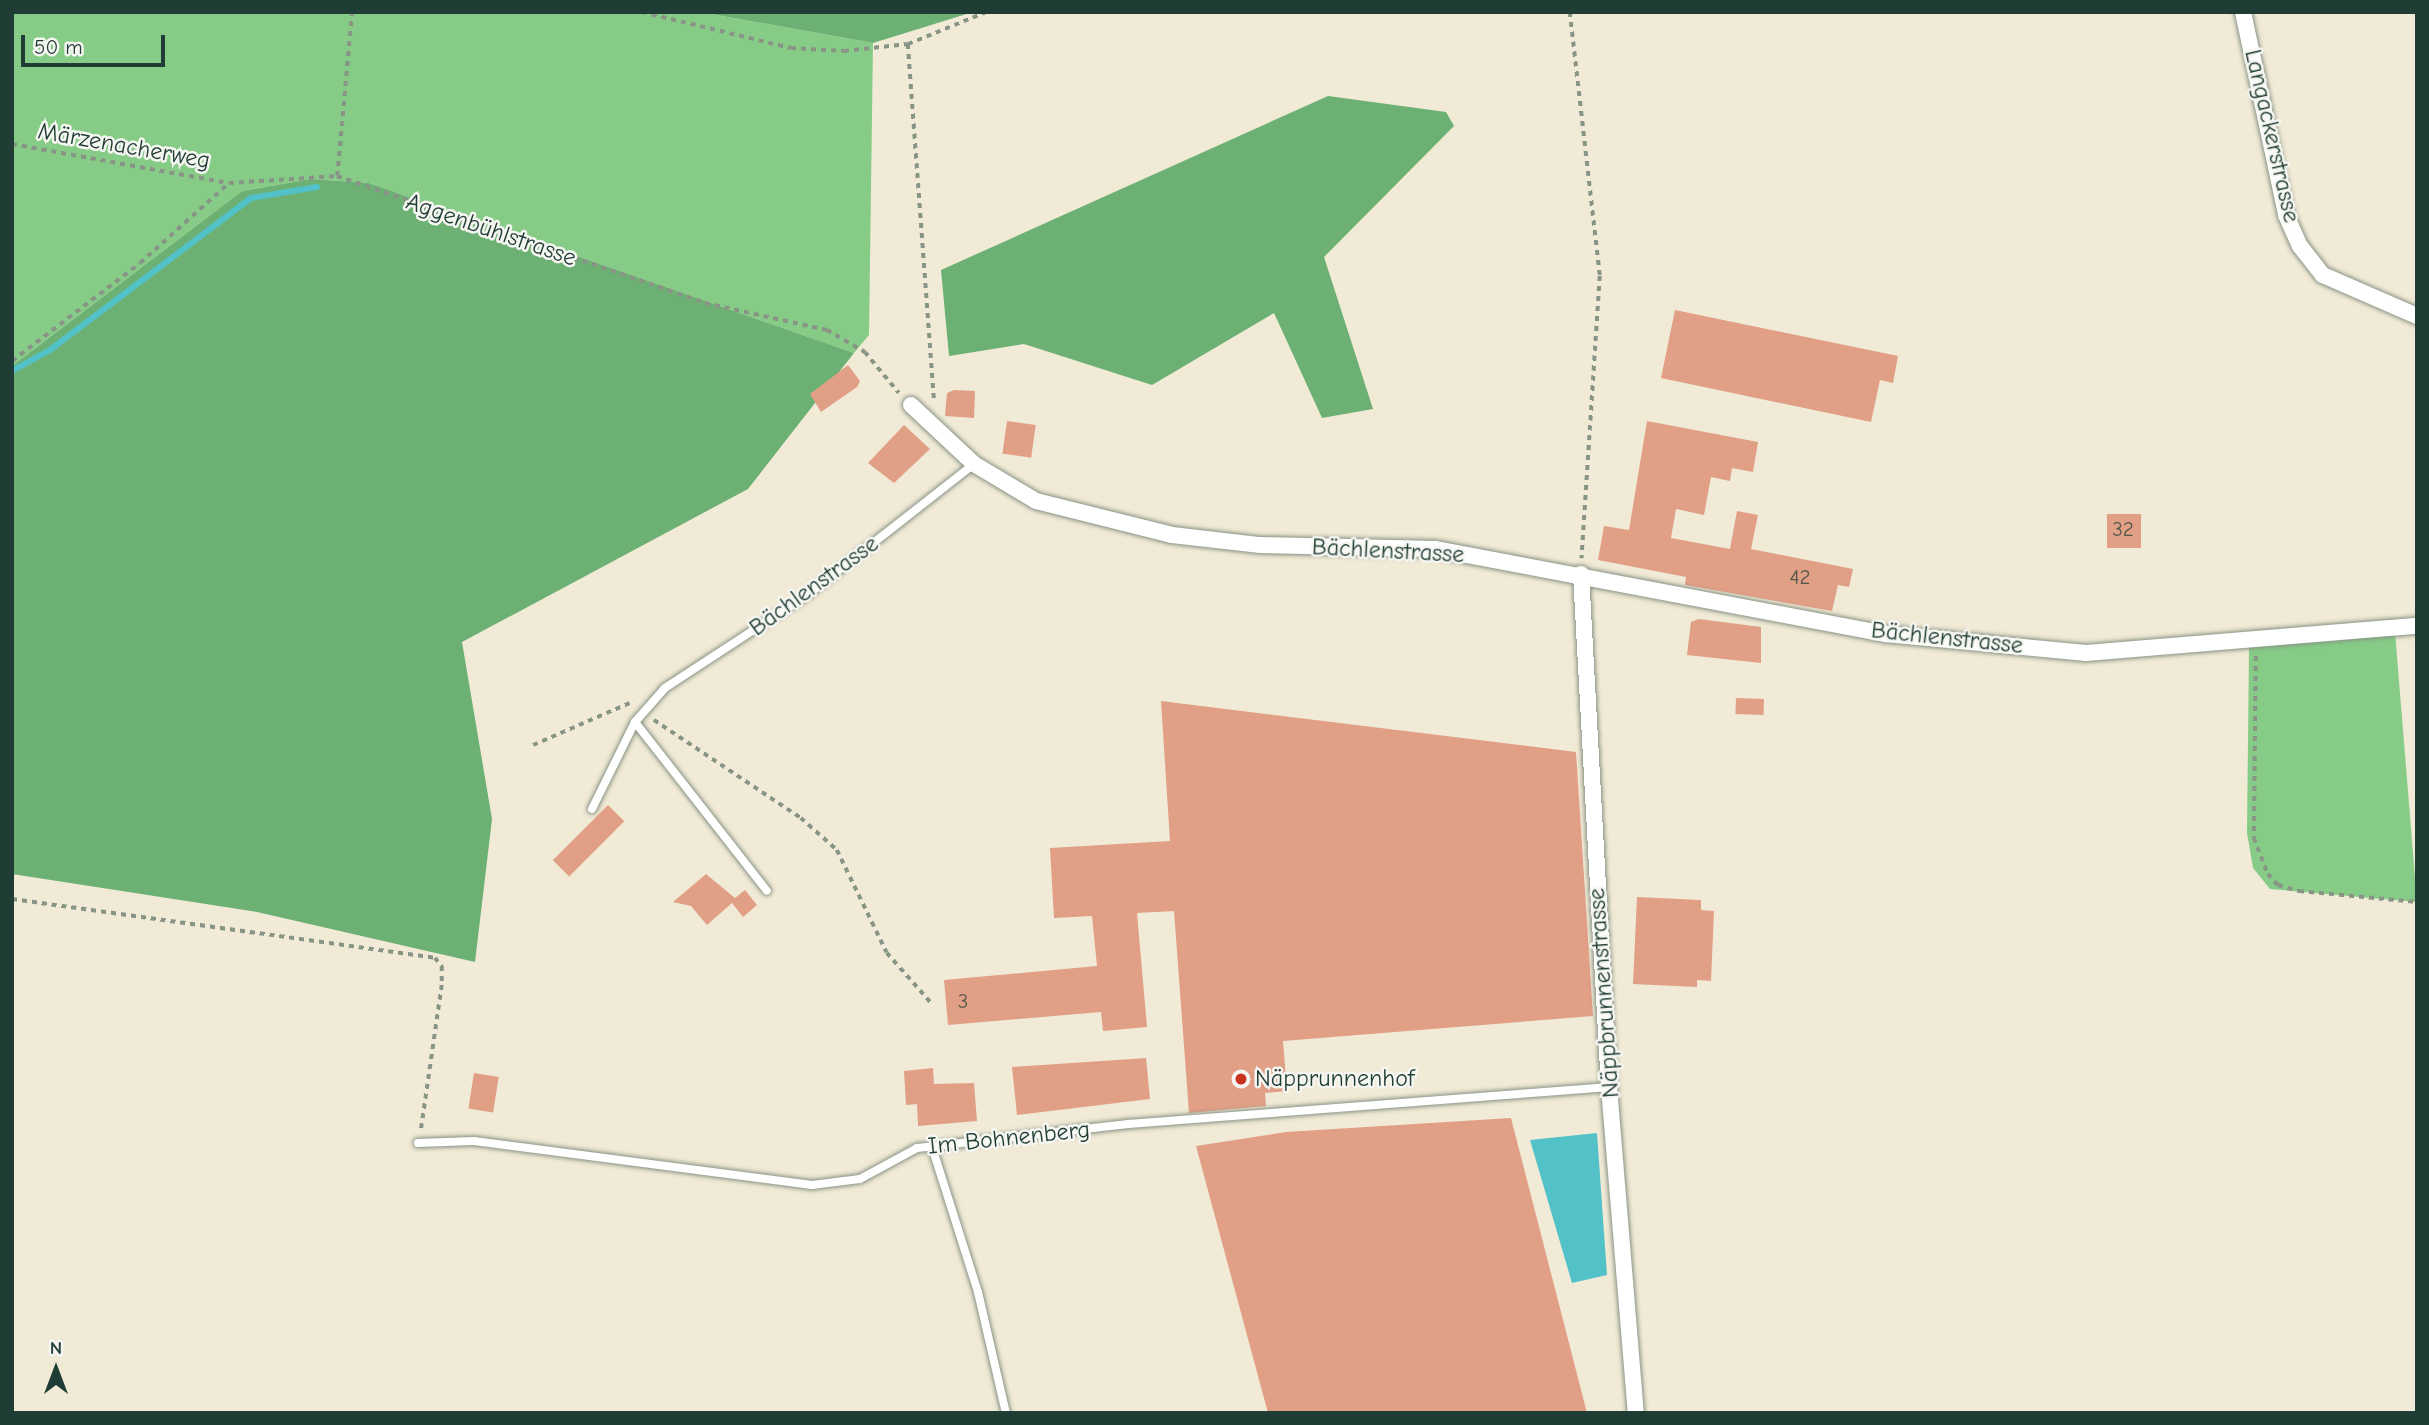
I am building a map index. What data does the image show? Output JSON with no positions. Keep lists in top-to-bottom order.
{
  "streets": {
    "street": ["Langackerstrasse", "Bächlenstrasse", "Näppbrunnenstrasse"],
    "lane": ["Im Bohnenberg"],
    "path": ["Märzenacherweg", "Aggenbühlstrasse"]
  },
  "crossings": [
    ["Märzenacherweg", "Aggenbühlstrasse"],
    ["Bächlenstrasse", "Näppbrunnenstrasse"],
    ["Näppbrunnenstrasse", "Im Bohnenberg"]
  ],
  "places": ["Näpprunnenhof"],
  "house_numbers": ["32", "42", "3"],
  "scale_bar": "50 m",
  "north": "top"
}
